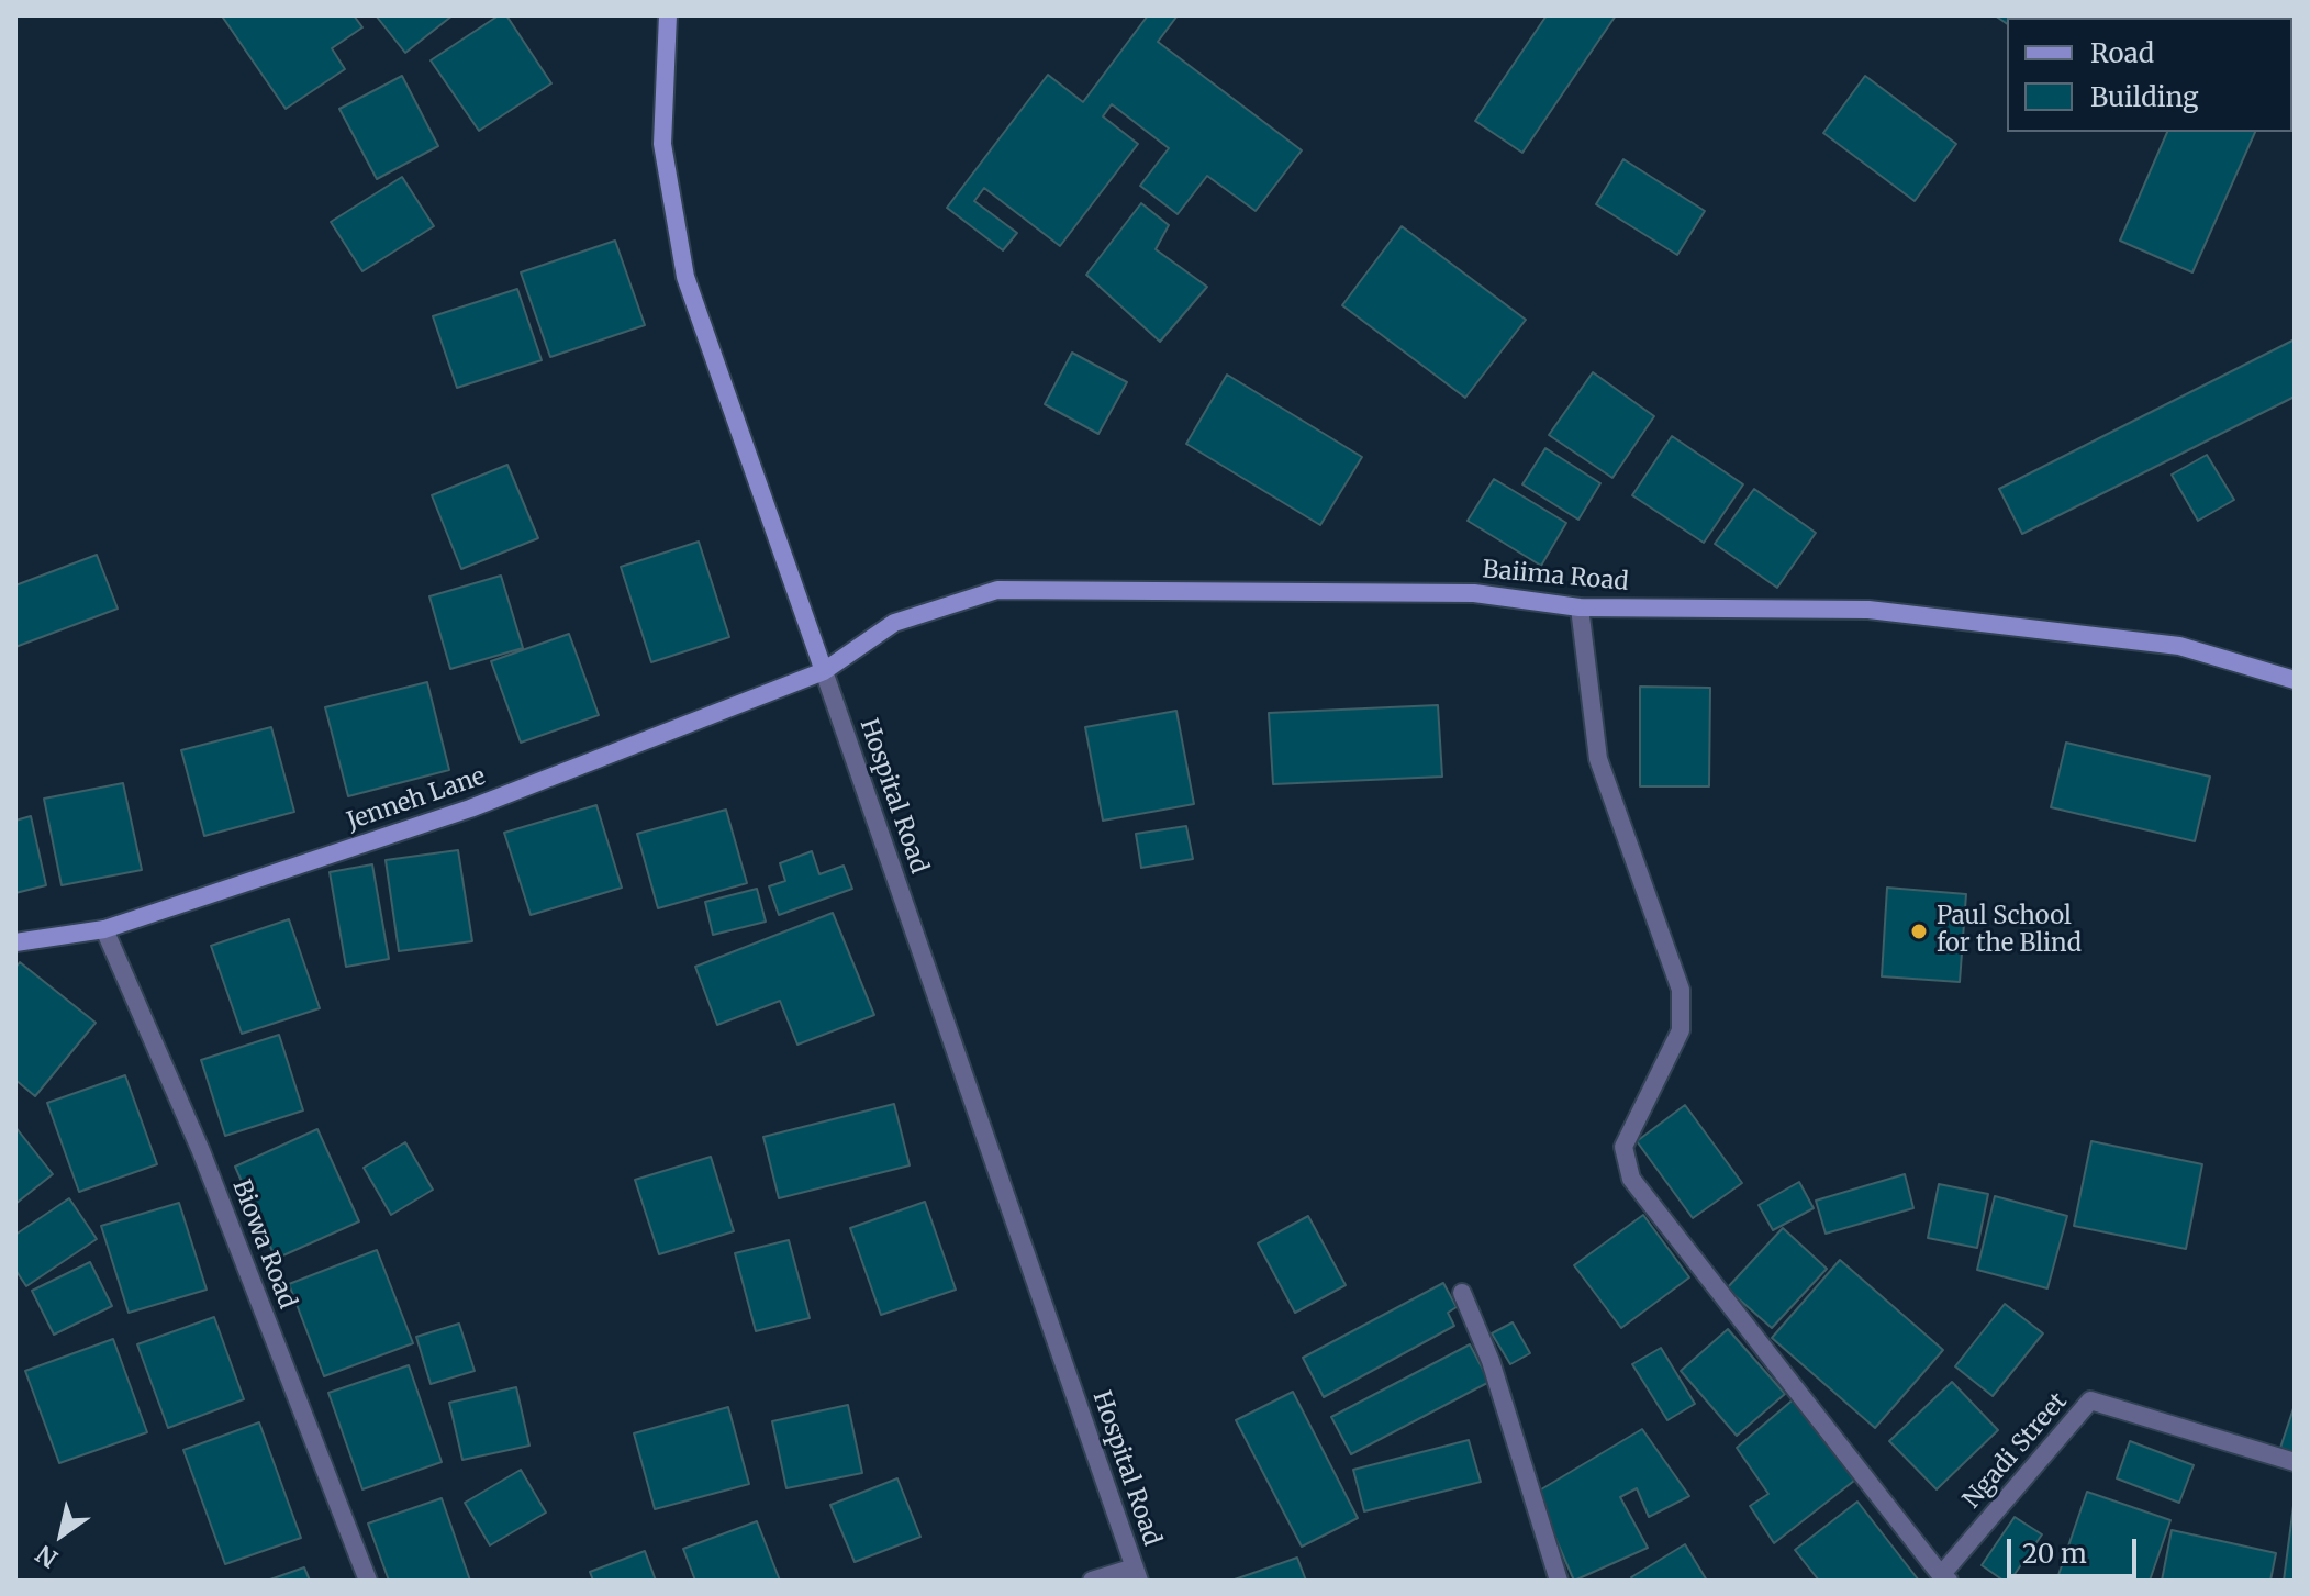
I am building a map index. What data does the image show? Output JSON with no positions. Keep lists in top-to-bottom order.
{
  "streets": {
    "street": [
      "Baiima Road",
      "Hospital Road",
      "Jenneh Lane",
      "Biowa Road",
      "Ngadi Street"
    ]
  },
  "crossings": [
    ["Baiima Road", "Hospital Road"],
    ["Baiima Road", "Jenneh Lane"],
    ["Hospital Road", "Jenneh Lane"],
    ["Jenneh Lane", "Biowa Road"]
  ],
  "places": ["Paul School for the Blind"],
  "legend": ["Road", "Building"],
  "scale_bar": "20 m",
  "north": "bottom left"
}
